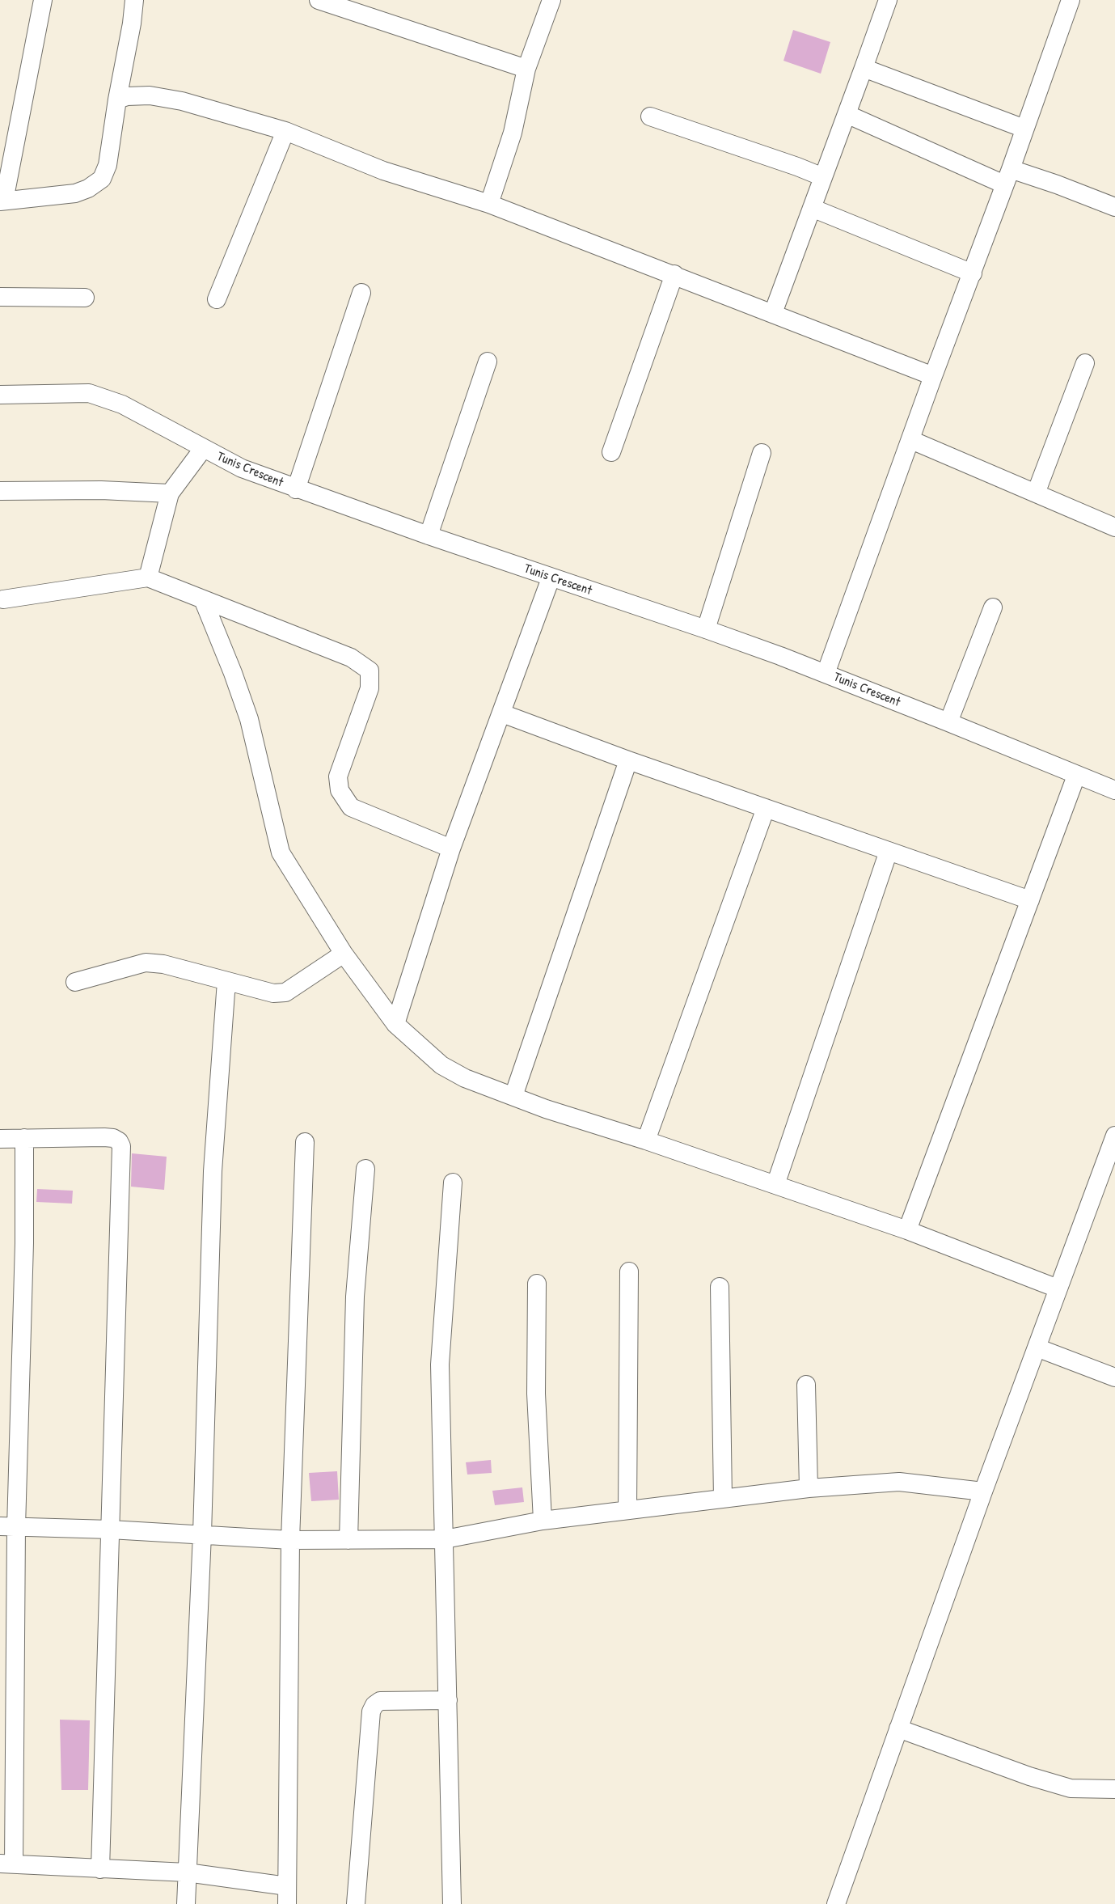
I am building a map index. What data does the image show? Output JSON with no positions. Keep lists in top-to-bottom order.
{
  "streets": {
    "street": ["Tunis Crescent"]
  }
}
